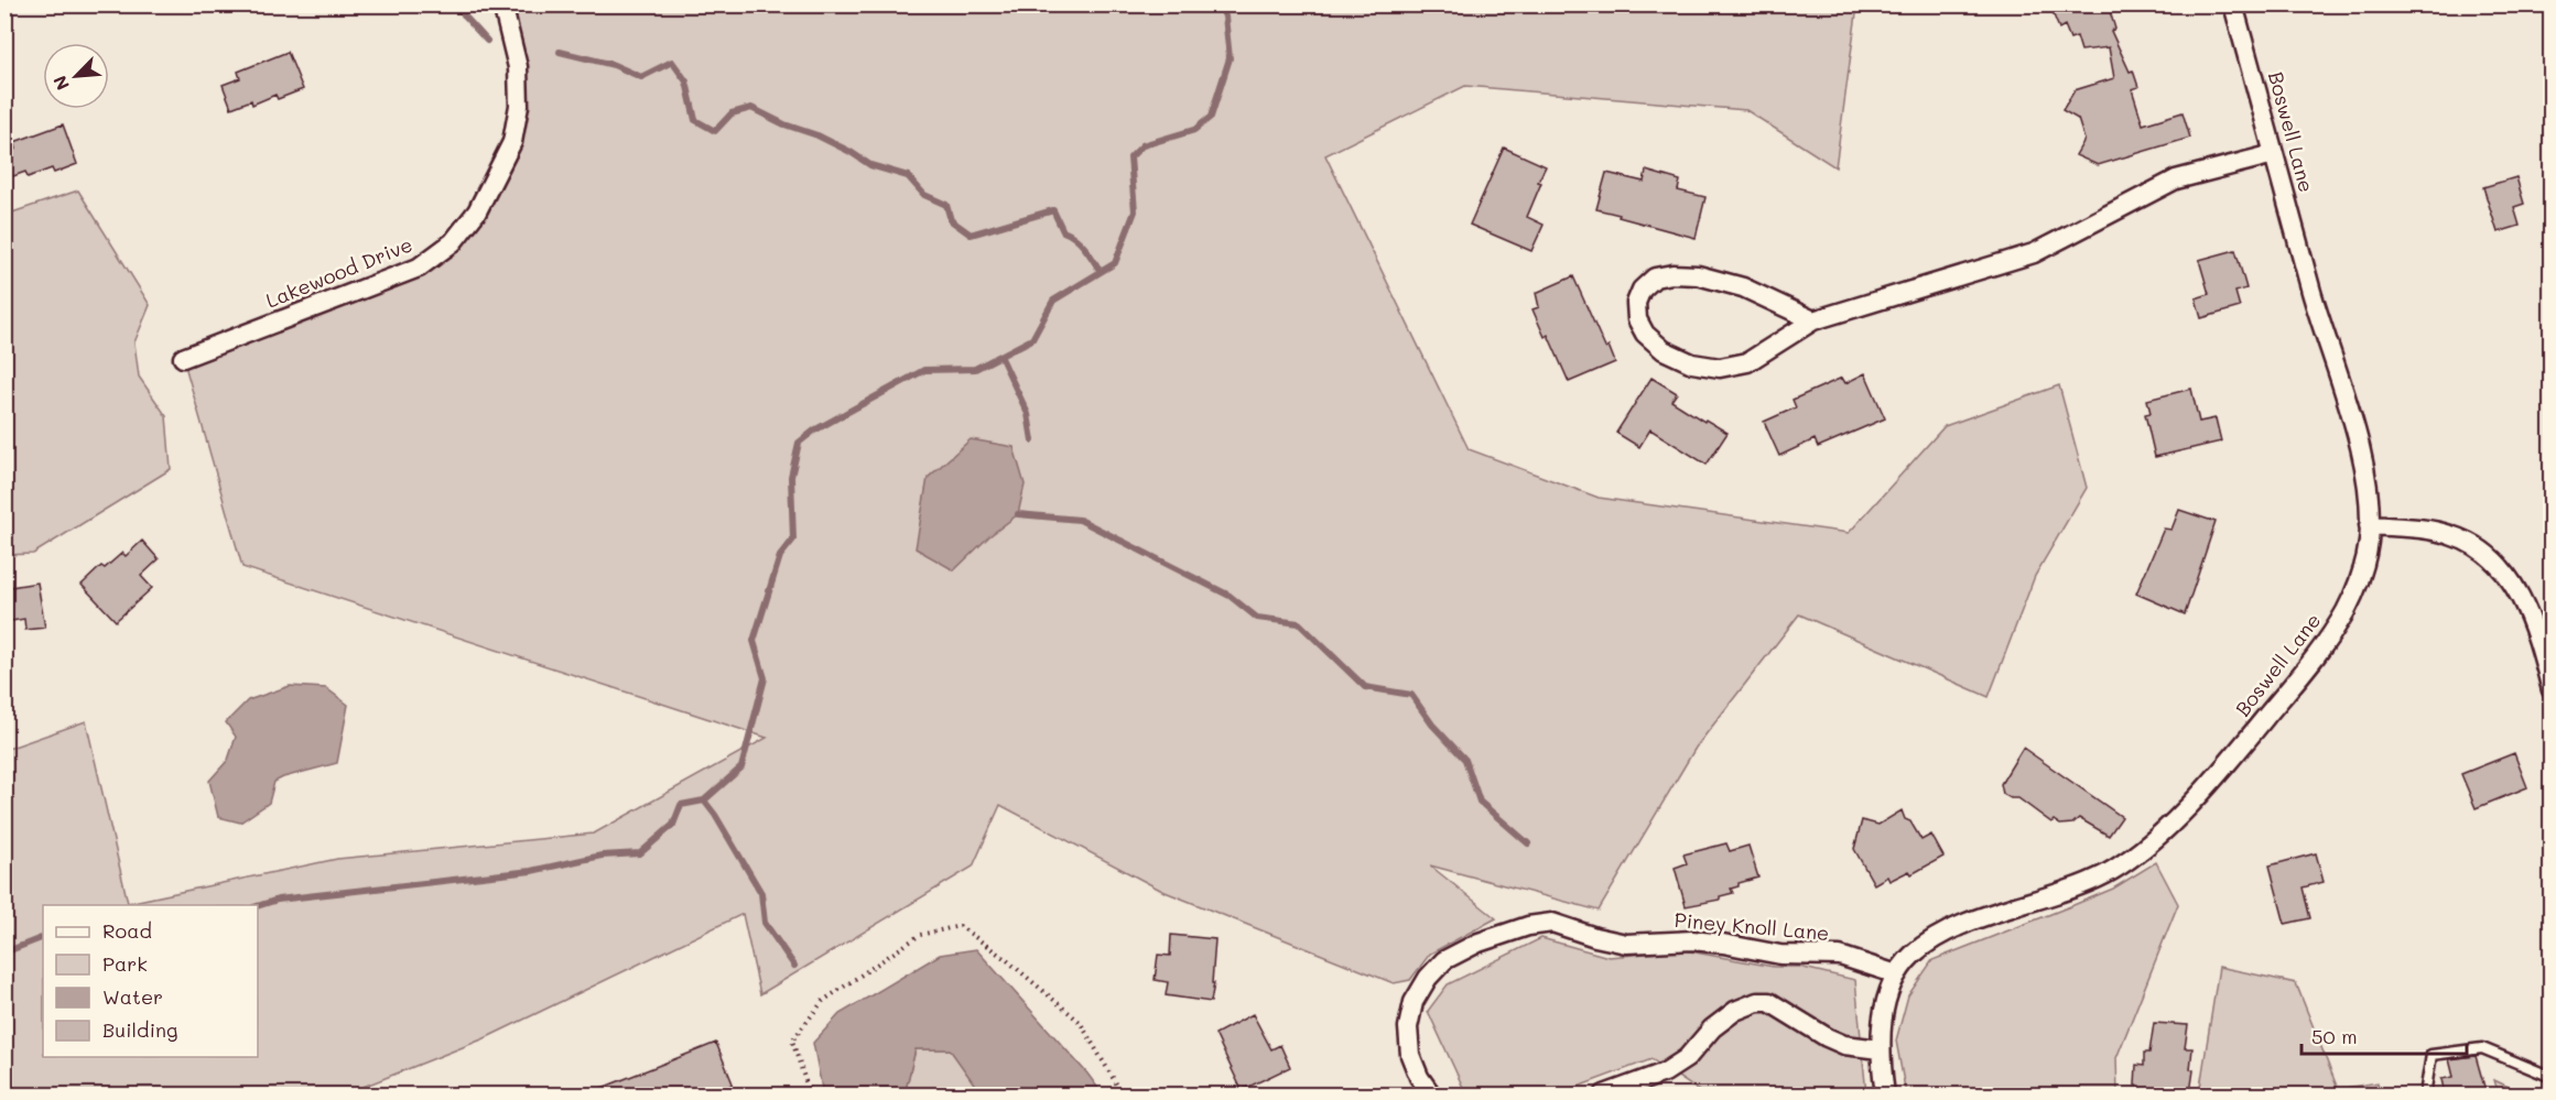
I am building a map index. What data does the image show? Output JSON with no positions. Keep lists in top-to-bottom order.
{
  "streets": {
    "street": ["Boswell Lane", "Lakewood Drive", "Piney Knoll Lane"]
  },
  "crossings": [
    ["Boswell Lane", "Piney Knoll Lane"]
  ],
  "legend": [
    "Road",
    "Park",
    "Water",
    "Building"
  ],
  "scale_bar": "50 m",
  "north": "bottom left"
}
